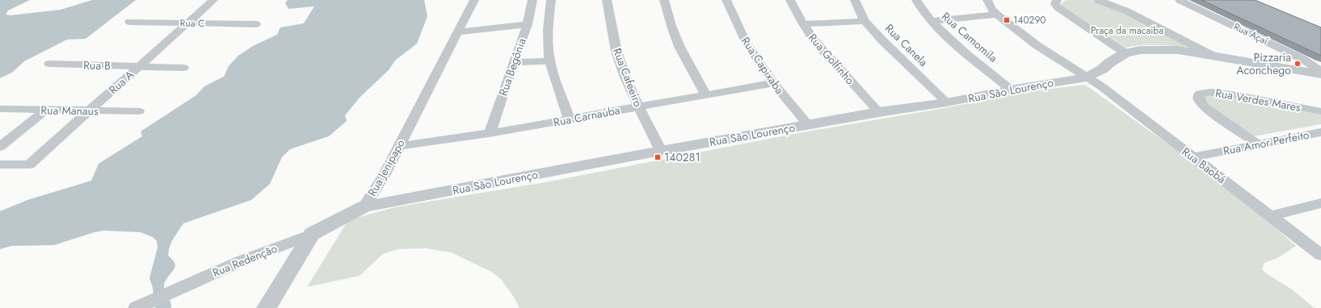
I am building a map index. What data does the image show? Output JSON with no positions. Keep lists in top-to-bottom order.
{
  "streets": {
    "street": [
      "Rua C",
      "Rua Açaí",
      "Rua Camomila",
      "Rua Canela",
      "Rua Golfinho",
      "Rua B",
      "Rua Capixaba",
      "Rua Begônia",
      "Rua Cafeeiro",
      "Rua A",
      "Rua São Lourenço",
      "Rua Verdes Mares",
      "Rua Manaus",
      "Rua Carnaúba",
      "Rua Amor Perfeito",
      "Rua Baobá",
      "Rua Jenipapo",
      "Rua Redenção"
    ]
  },
  "crossings": [
    ["Rua C", "Rua A"],
    ["Rua Camomila", "Rua São Lourenço"],
    ["Rua Canela", "Rua São Lourenço"],
    ["Rua Golfinho", "Rua São Lourenço"],
    ["Rua B", "Rua A"],
    ["Rua Capixaba", "Rua São Lourenço"],
    ["Rua Capixaba", "Rua Carnaúba"],
    ["Rua Begônia", "Rua Carnaúba"],
    ["Rua Cafeeiro", "Rua São Lourenço"],
    ["Rua Cafeeiro", "Rua Carnaúba"],
    ["Rua A", "Rua Manaus"],
    ["Rua São Lourenço", "Rua Baobá"],
    ["Rua São Lourenço", "Rua Jenipapo"],
    ["Rua Verdes Mares", "Rua Amor Perfeito"],
    ["Rua Carnaúba", "Rua Jenipapo"],
    ["Rua Amor Perfeito", "Rua Baobá"],
    ["Rua Jenipapo", "Rua Redenção"]
  ],
  "parks": ["Praça da macaiba"],
  "places": {
    "transit": ["140290", "140281"],
    "other": ["Pizzaria Aconchego"]
  }
}
